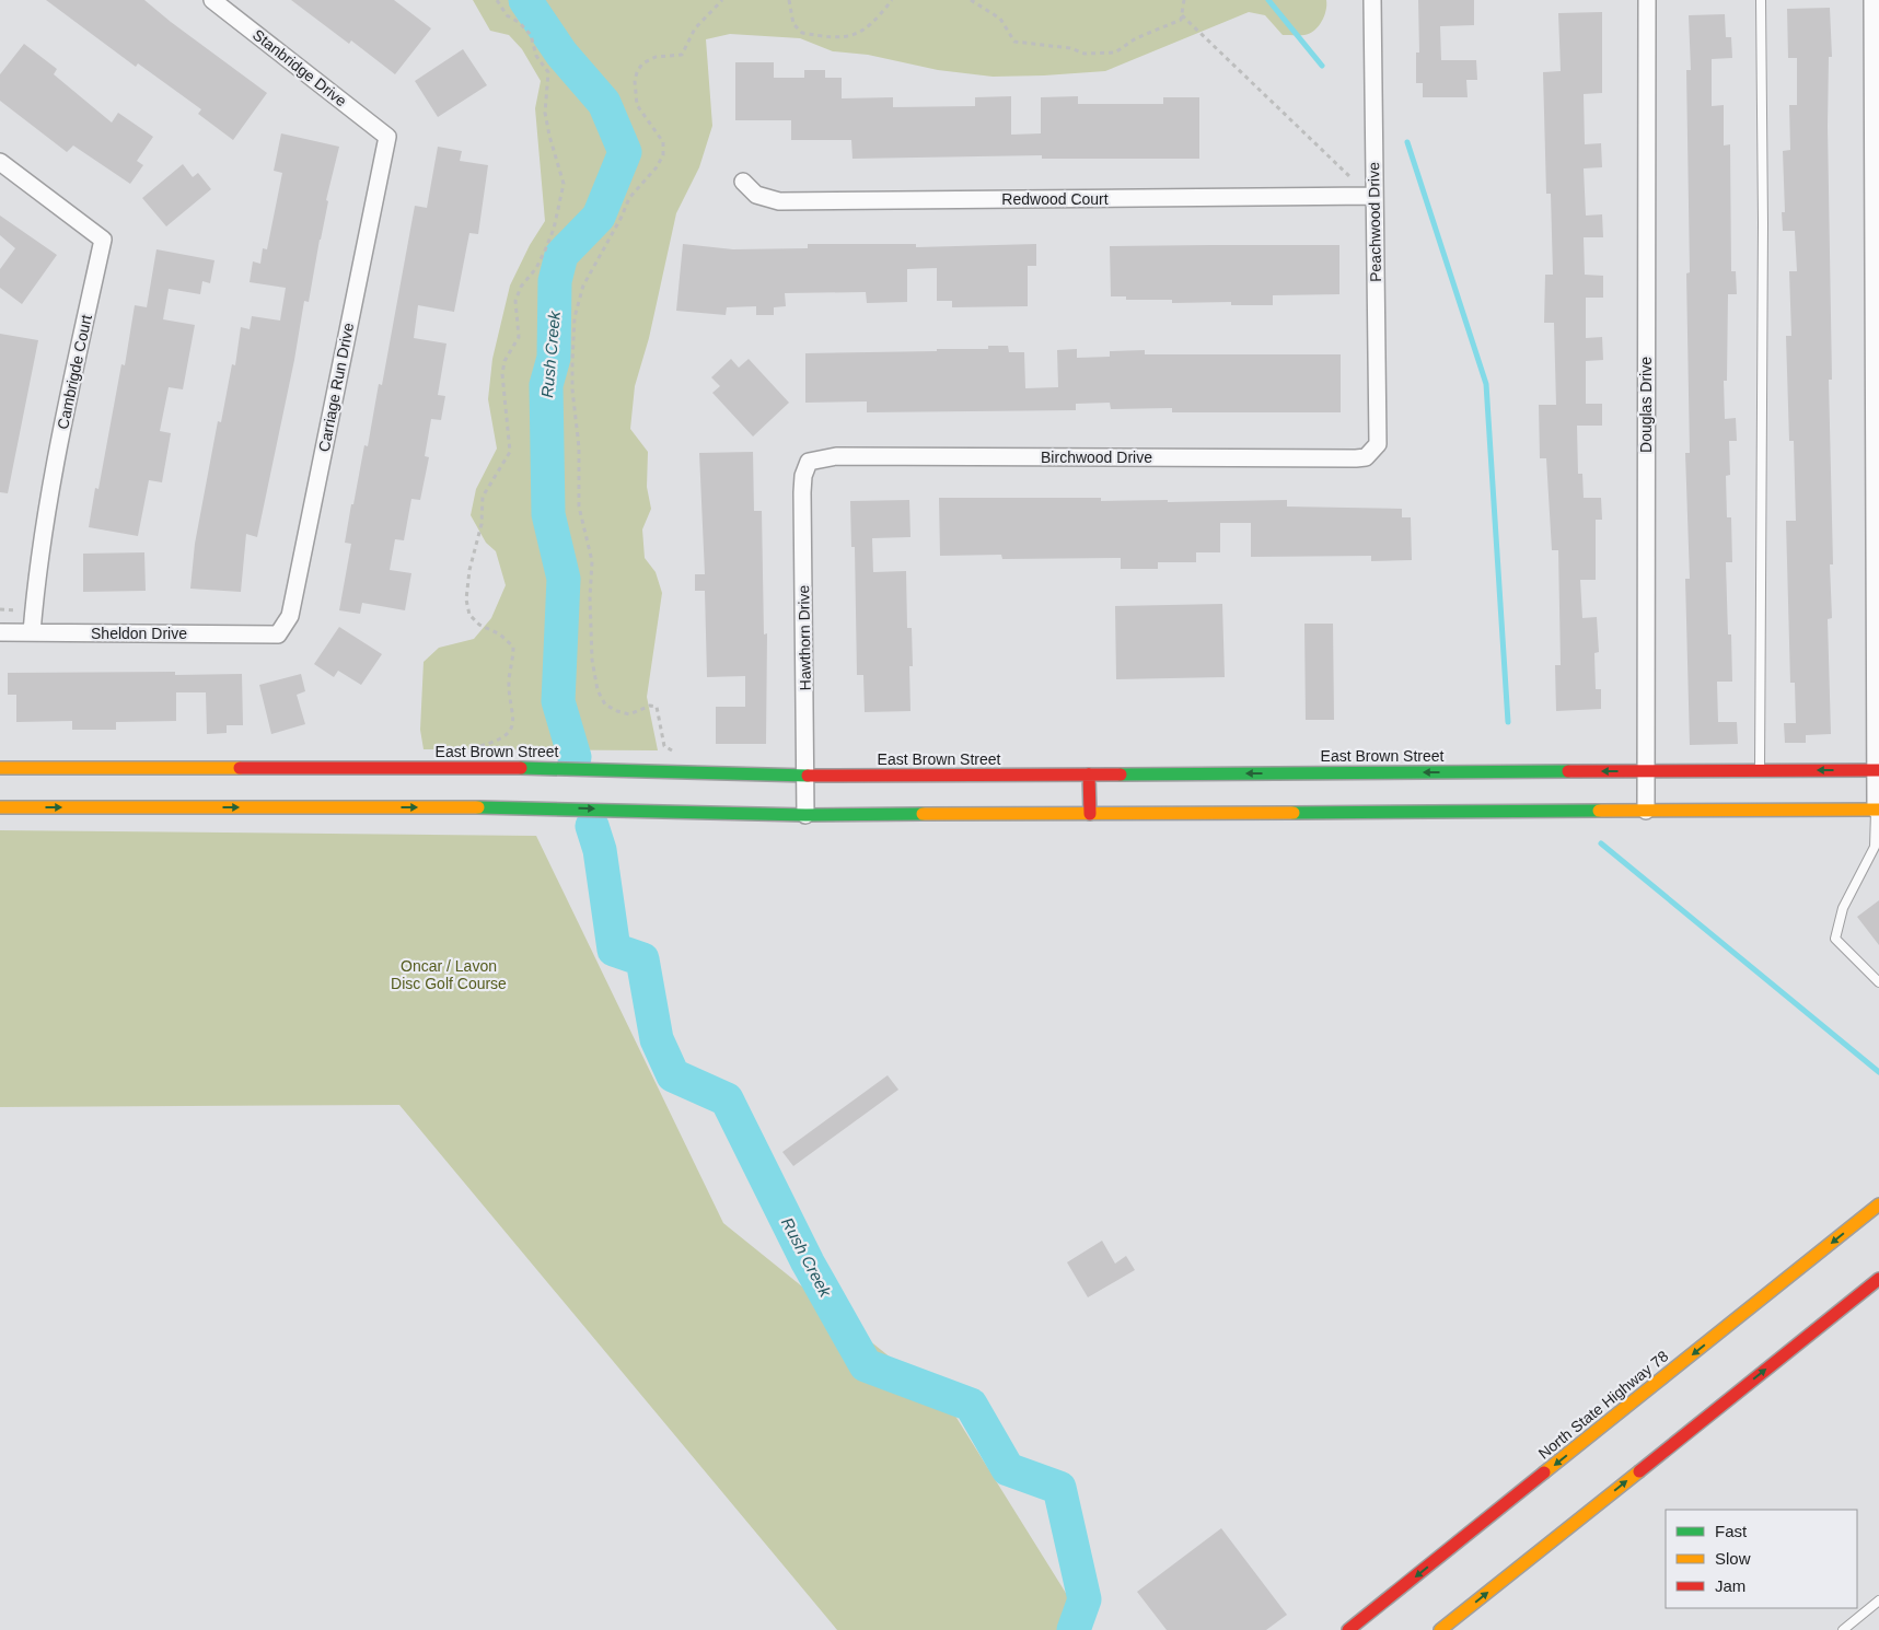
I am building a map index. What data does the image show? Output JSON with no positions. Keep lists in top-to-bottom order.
{
  "streets": {
    "main road": ["East Brown Street", "North State Highway 78"],
    "street": [
      "Stanbridge Drive",
      "Redwood Court",
      "Peachwood Drive",
      "Cambrigde Court",
      "Carriage Run Drive",
      "Douglas Drive",
      "Birchwood Drive",
      "Sheldon Drive",
      "Hawthorn Drive"
    ]
  },
  "crossings": [
    ["Stanbridge Drive", "Carriage Run Drive"],
    ["Redwood Court", "Peachwood Drive"],
    ["Peachwood Drive", "Birchwood Drive"],
    ["Cambrigde Court", "Sheldon Drive"],
    ["Carriage Run Drive", "Sheldon Drive"],
    ["Douglas Drive", "East Brown Street"],
    ["Birchwood Drive", "Hawthorn Drive"],
    ["Hawthorn Drive", "East Brown Street"]
  ],
  "water": ["Rush Creek"],
  "parks": ["Oncar / Lavon Disc Golf Course"],
  "legend": ["Fast", "Slow", "Jam"]
}
